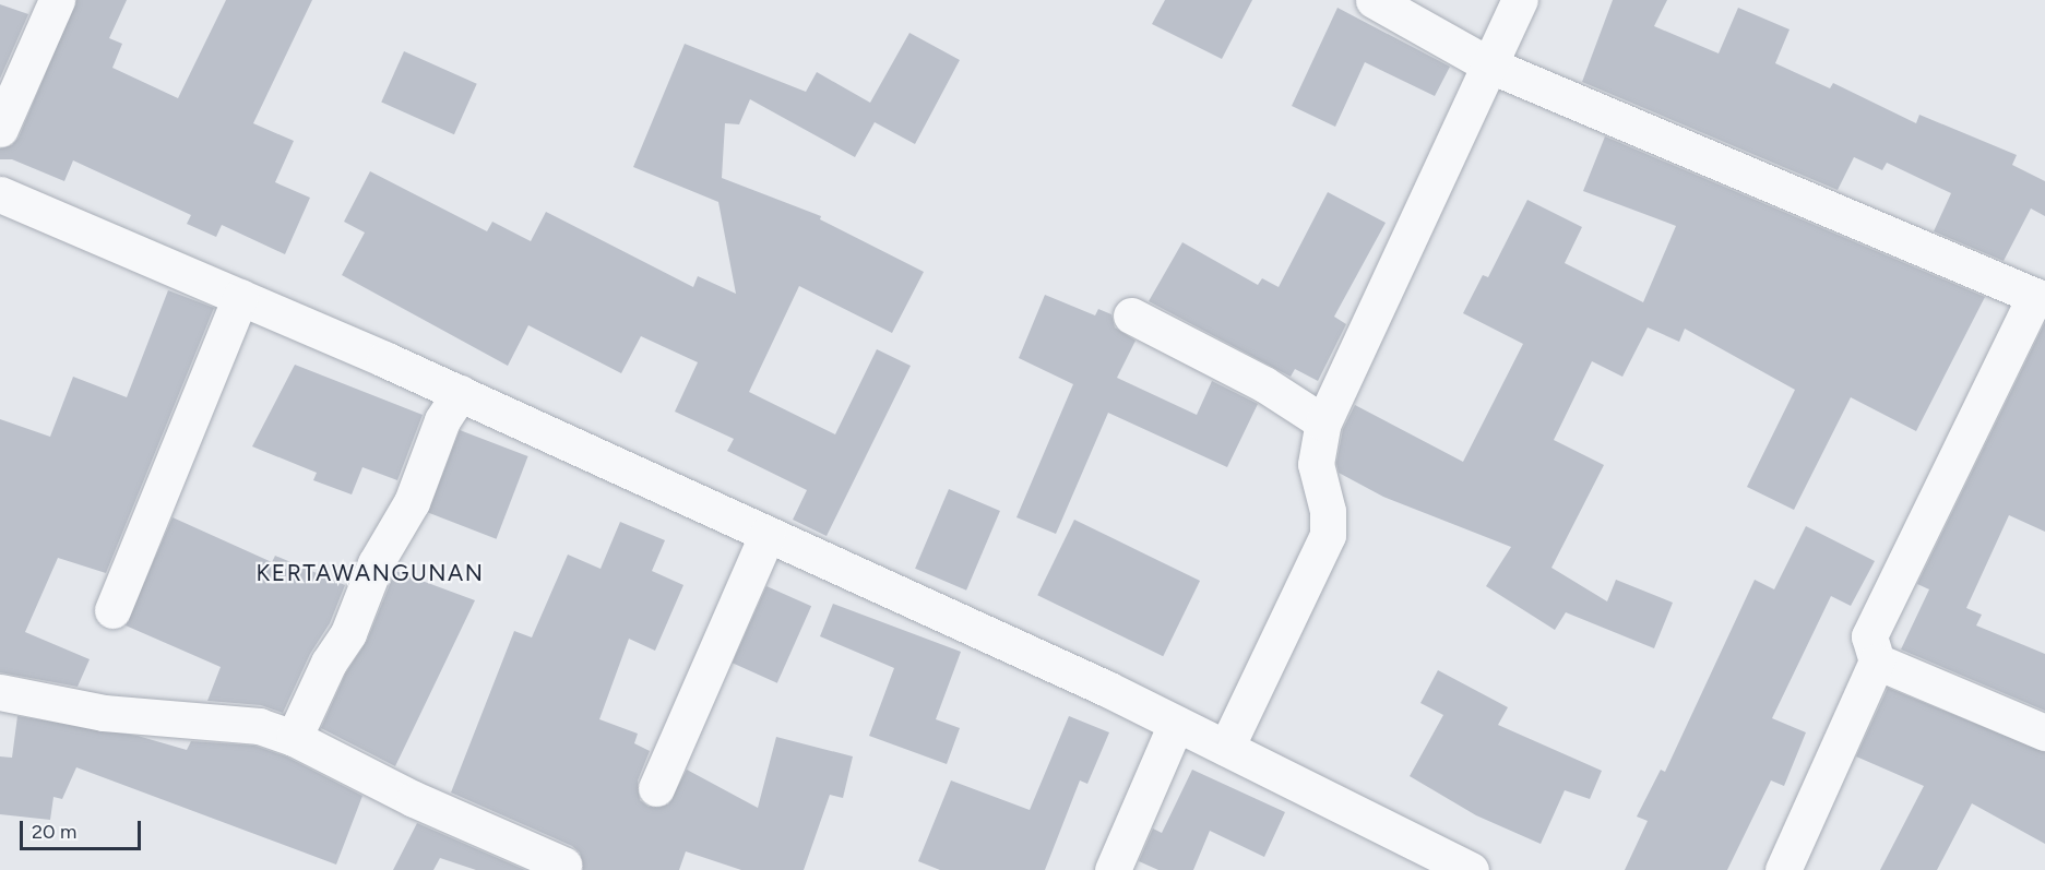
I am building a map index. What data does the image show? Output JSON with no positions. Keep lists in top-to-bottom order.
{
  "districts": ["KERTAWANGUNAN"],
  "scale_bar": "20 m"
}
